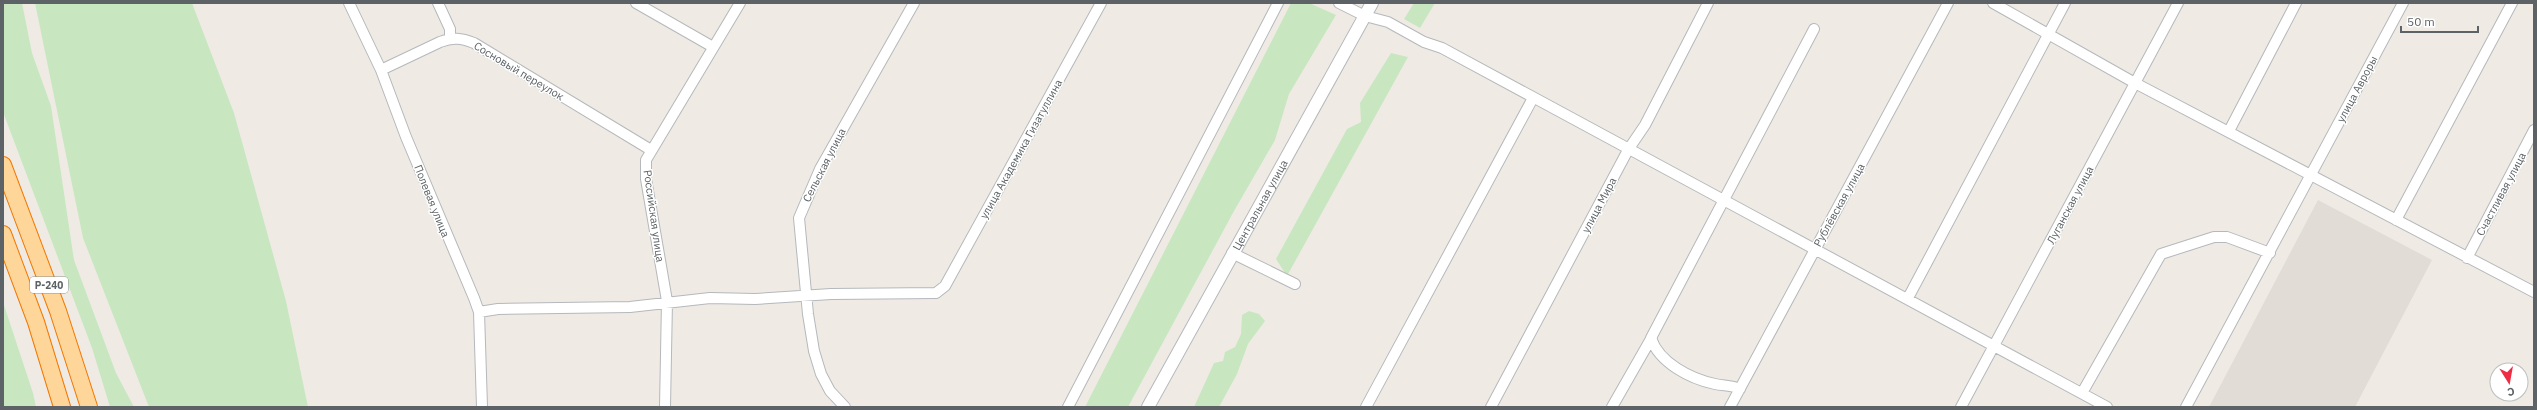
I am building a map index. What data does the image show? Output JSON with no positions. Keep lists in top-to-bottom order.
{
  "streets": {
    "highway": ["Р-240"],
    "street": [
      "Сосновый переулок",
      "улица Авроры",
      "улица Академика Гизатуллина",
      "Сельская улица",
      "Счастливая улица",
      "Полевая улица",
      "Центральная улица",
      "улица Мира",
      "Рублёвская улица",
      "Луганская улица",
      "Российская улица"
    ]
  },
  "crossings": [
    ["Сосновый переулок", "Российская улица"],
    ["улица Академика Гизатуллина", "Сельская улица"]
  ],
  "scale_bar": "50 m",
  "north": "bottom"
}
